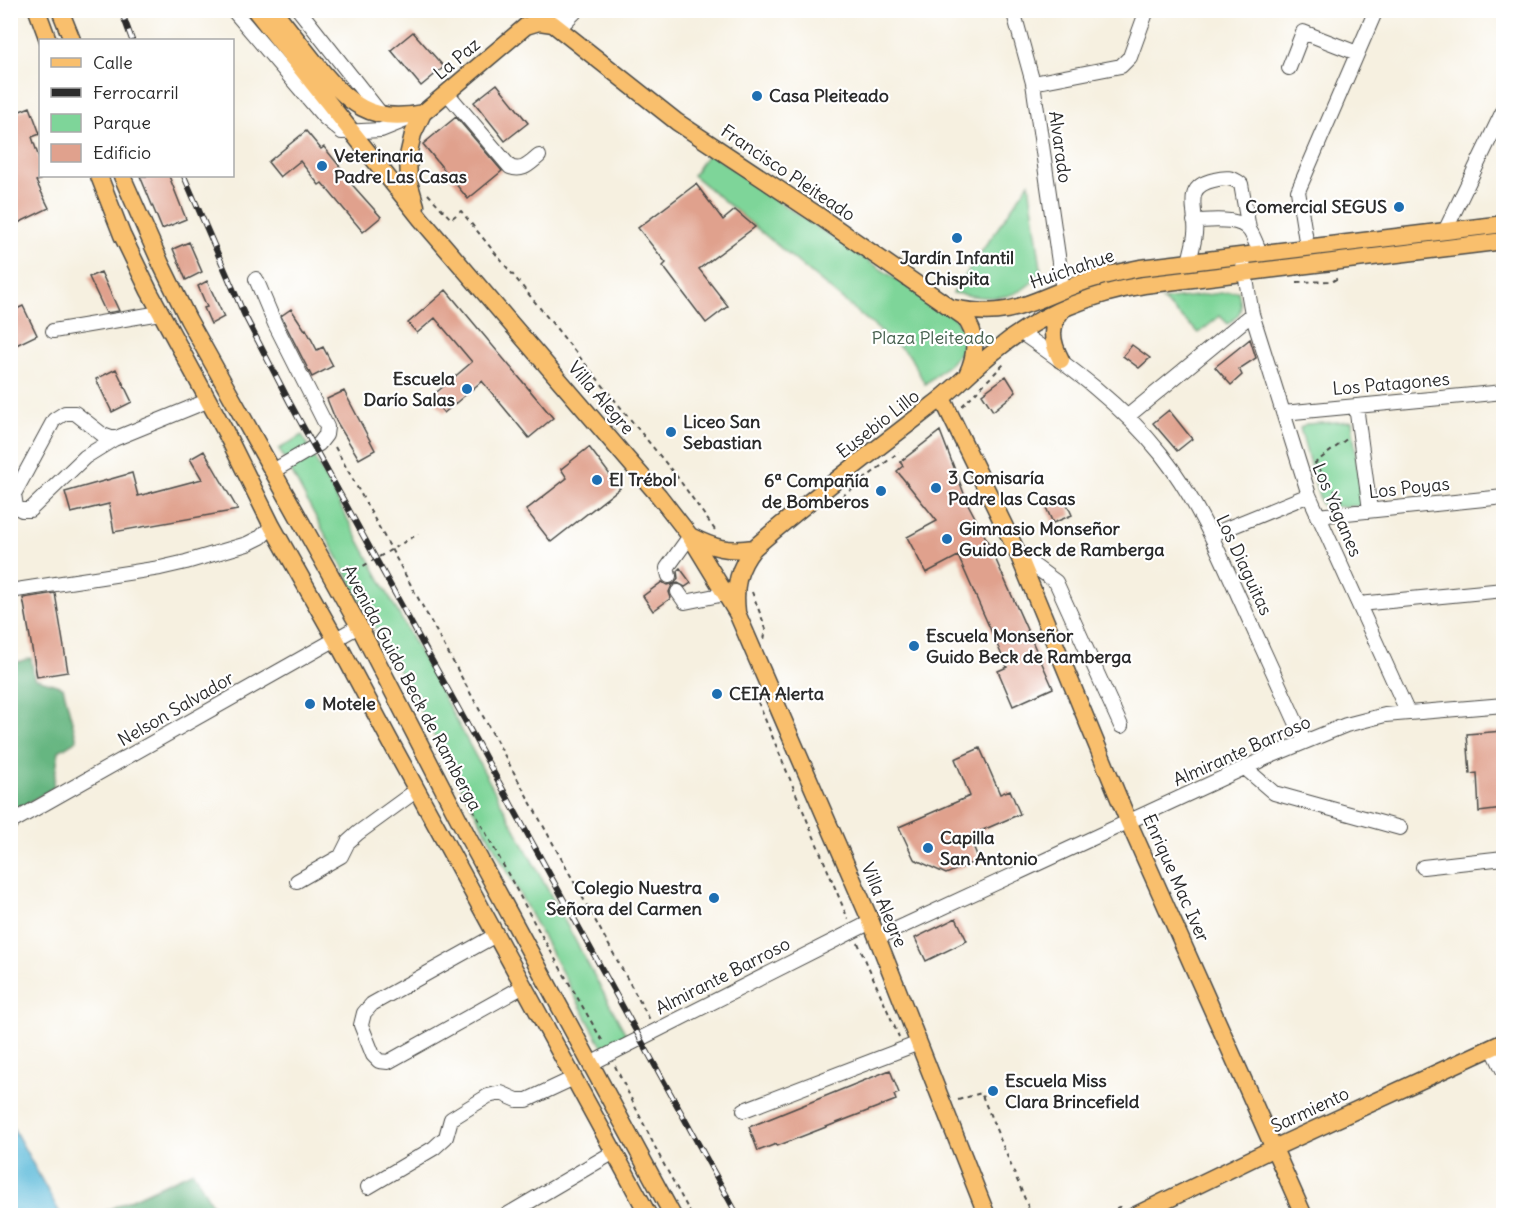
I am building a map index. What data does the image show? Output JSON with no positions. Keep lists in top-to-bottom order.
{
  "streets": {
    "main road": [
      "La Paz",
      "Francisco Pleiteado",
      "Huichahue",
      "Villa Alegre",
      "Eusebio Lillo",
      "Avenida Guido Beck de Ramberga",
      "Enrique Mac Iver",
      "Sarmiento"
    ],
    "street": [
      "Alvarado",
      "Los Patagones",
      "Los Poyas",
      "Los Yaganes",
      "Los Diaguitas",
      "Nelson Salvador",
      "Almirante Barroso"
    ]
  },
  "crossings": [
    ["La Paz", "Francisco Pleiteado"],
    ["La Paz", "Villa Alegre"],
    ["Alvarado", "Huichahue"],
    ["Francisco Pleiteado", "Huichahue"],
    ["Francisco Pleiteado", "Eusebio Lillo"],
    ["Huichahue", "Eusebio Lillo"],
    ["Los Patagones", "Los Yaganes"],
    ["Villa Alegre", "Eusebio Lillo"],
    ["Villa Alegre", "Almirante Barroso"],
    ["Eusebio Lillo", "Enrique Mac Iver"],
    ["Los Poyas", "Los Yaganes"],
    ["Los Yaganes", "Almirante Barroso"],
    ["Los Diaguitas", "Almirante Barroso"],
    ["Avenida Guido Beck de Ramberga", "Nelson Salvador"],
    ["Avenida Guido Beck de Ramberga", "Almirante Barroso"],
    ["Almirante Barroso", "Enrique Mac Iver"],
    ["Enrique Mac Iver", "Sarmiento"]
  ],
  "parks": ["Plaza Pleiteado"],
  "places": [
    "Casa Pleiteado",
    "Veterinaria Padre Las Casas",
    "Comercial SEGUS",
    "Jardín Infantil Chispita",
    "Escuela Darío Salas",
    "Liceo San Sebastian",
    "El Trébol",
    "3 Comisaría Padre las Casas",
    "6ª Compañía de Bomberos",
    "Gimnasio Monseñor Guido Beck de Ramberga",
    "Escuela Monseñor Guido Beck de Ramberga",
    "CEIA Alerta",
    "Motele",
    "Capilla San Antonio",
    "Colegio Nuestra Señora del Carmen",
    "Escuela Miss Clara Brincefield"
  ],
  "legend": [
    "Calle",
    "Ferrocarril",
    "Parque",
    "Edificio"
  ]
}
